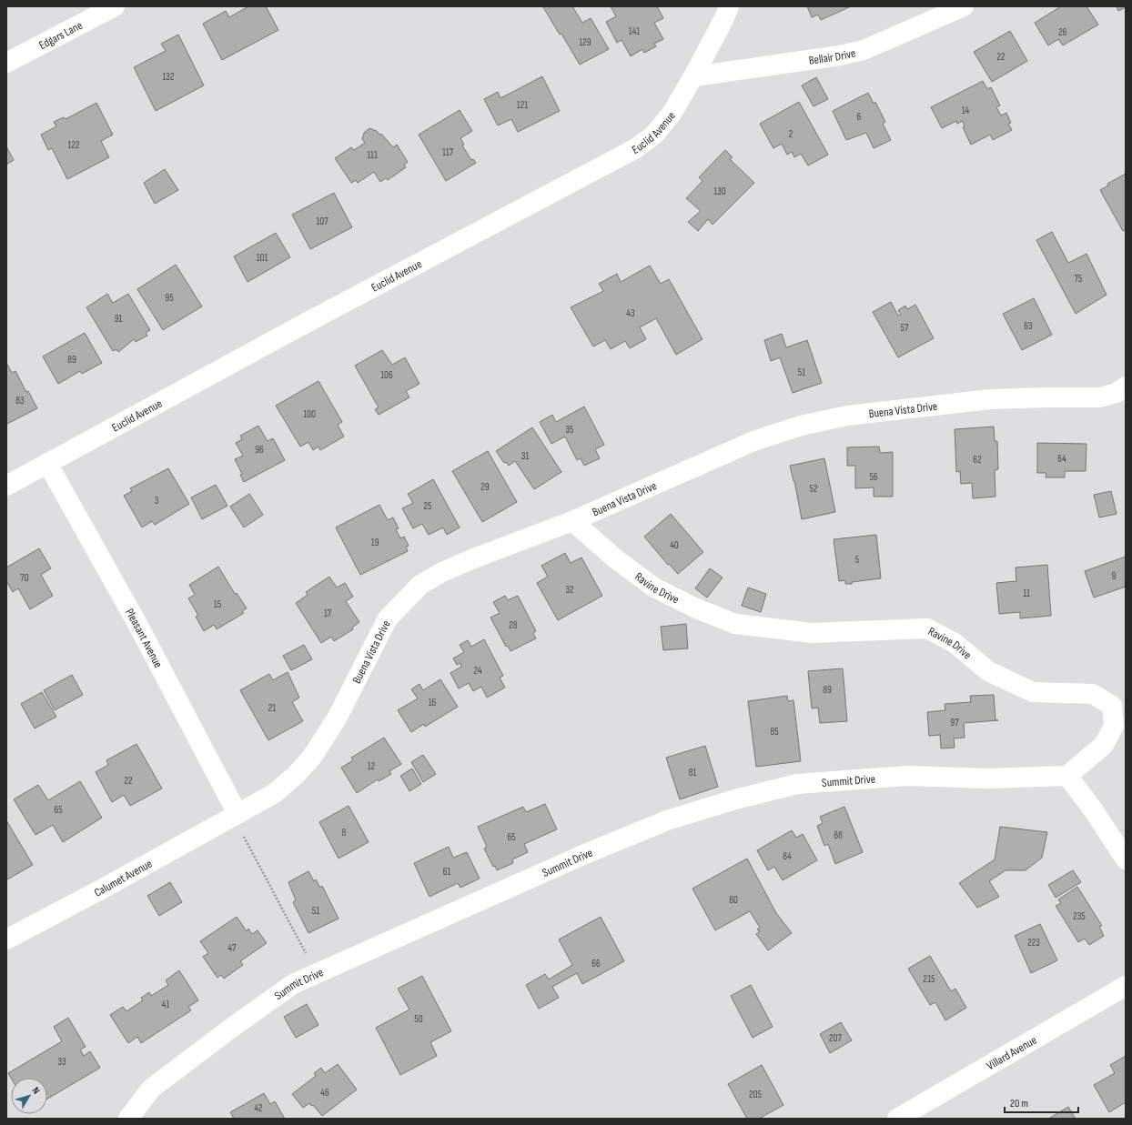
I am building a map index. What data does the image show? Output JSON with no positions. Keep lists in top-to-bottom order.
{
  "streets": {
    "street": [
      "Edgars Lane",
      "Bellair Drive",
      "Euclid Avenue",
      "Buena Vista Drive",
      "Ravine Drive",
      "Pleasant Avenue",
      "Summit Drive",
      "Calumet Avenue",
      "Villard Avenue"
    ]
  },
  "crossings": [
    ["Bellair Drive", "Euclid Avenue"],
    ["Euclid Avenue", "Pleasant Avenue"],
    ["Buena Vista Drive", "Ravine Drive"],
    ["Buena Vista Drive", "Pleasant Avenue"],
    ["Buena Vista Drive", "Calumet Avenue"],
    ["Ravine Drive", "Summit Drive"],
    ["Pleasant Avenue", "Calumet Avenue"]
  ],
  "house_numbers": [
    "141",
    "26",
    "129",
    "22",
    "132",
    "121",
    "14",
    "6",
    "2",
    "122",
    "117",
    "111",
    "130",
    "107",
    "101",
    "75",
    "95",
    "43",
    "91",
    "63",
    "57",
    "89",
    "51",
    "106",
    "83",
    "100",
    "35",
    "96",
    "31",
    "64",
    "62",
    "56",
    "29",
    "52",
    "3",
    "25",
    "19",
    "40",
    "5",
    "9",
    "70",
    "32",
    "11",
    "15",
    "17",
    "28",
    "24",
    "89",
    "16",
    "21",
    "97",
    "85",
    "12",
    "81",
    "22",
    "65",
    "8",
    "88",
    "65",
    "84",
    "61",
    "80",
    "51",
    "235",
    "223",
    "47",
    "66",
    "215",
    "41",
    "50",
    "207",
    "33",
    "46",
    "205",
    "42"
  ],
  "scale_bar": "20 m",
  "north": "top right"
}
